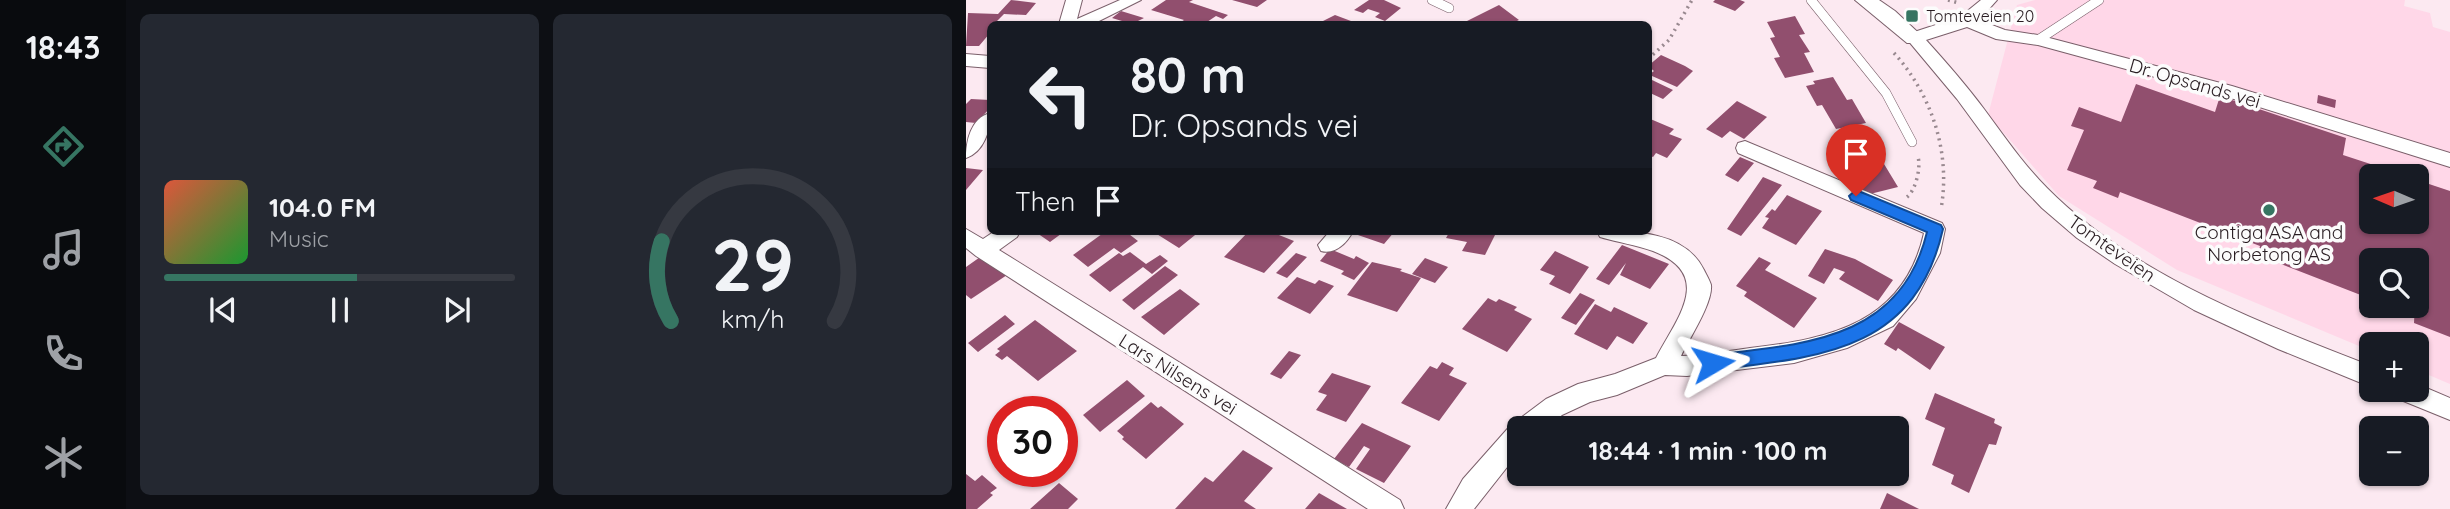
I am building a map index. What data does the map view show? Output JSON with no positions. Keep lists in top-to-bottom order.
{
  "streets": {
    "street": ["Dr. Opsands vei", "Tomteveien", "Lars Nilsens vei"]
  },
  "places": {
    "transit": ["Tomteveien 20"],
    "other": ["Contiga ASA and Norbetong AS"]
  },
  "north": "left",
  "page": {
    "tabs": "18:43",
    "turn": ["80 m", "Dr. Opsands vei"],
    "map_buttons": ["+", "−"],
    "then": "Then",
    "song": ["104.0 FM", "Music"],
    "limit": "30",
    "trip": "18:44 · 1 min · 100 m",
    "gauge": ["29", "km/h"]
  }
}
